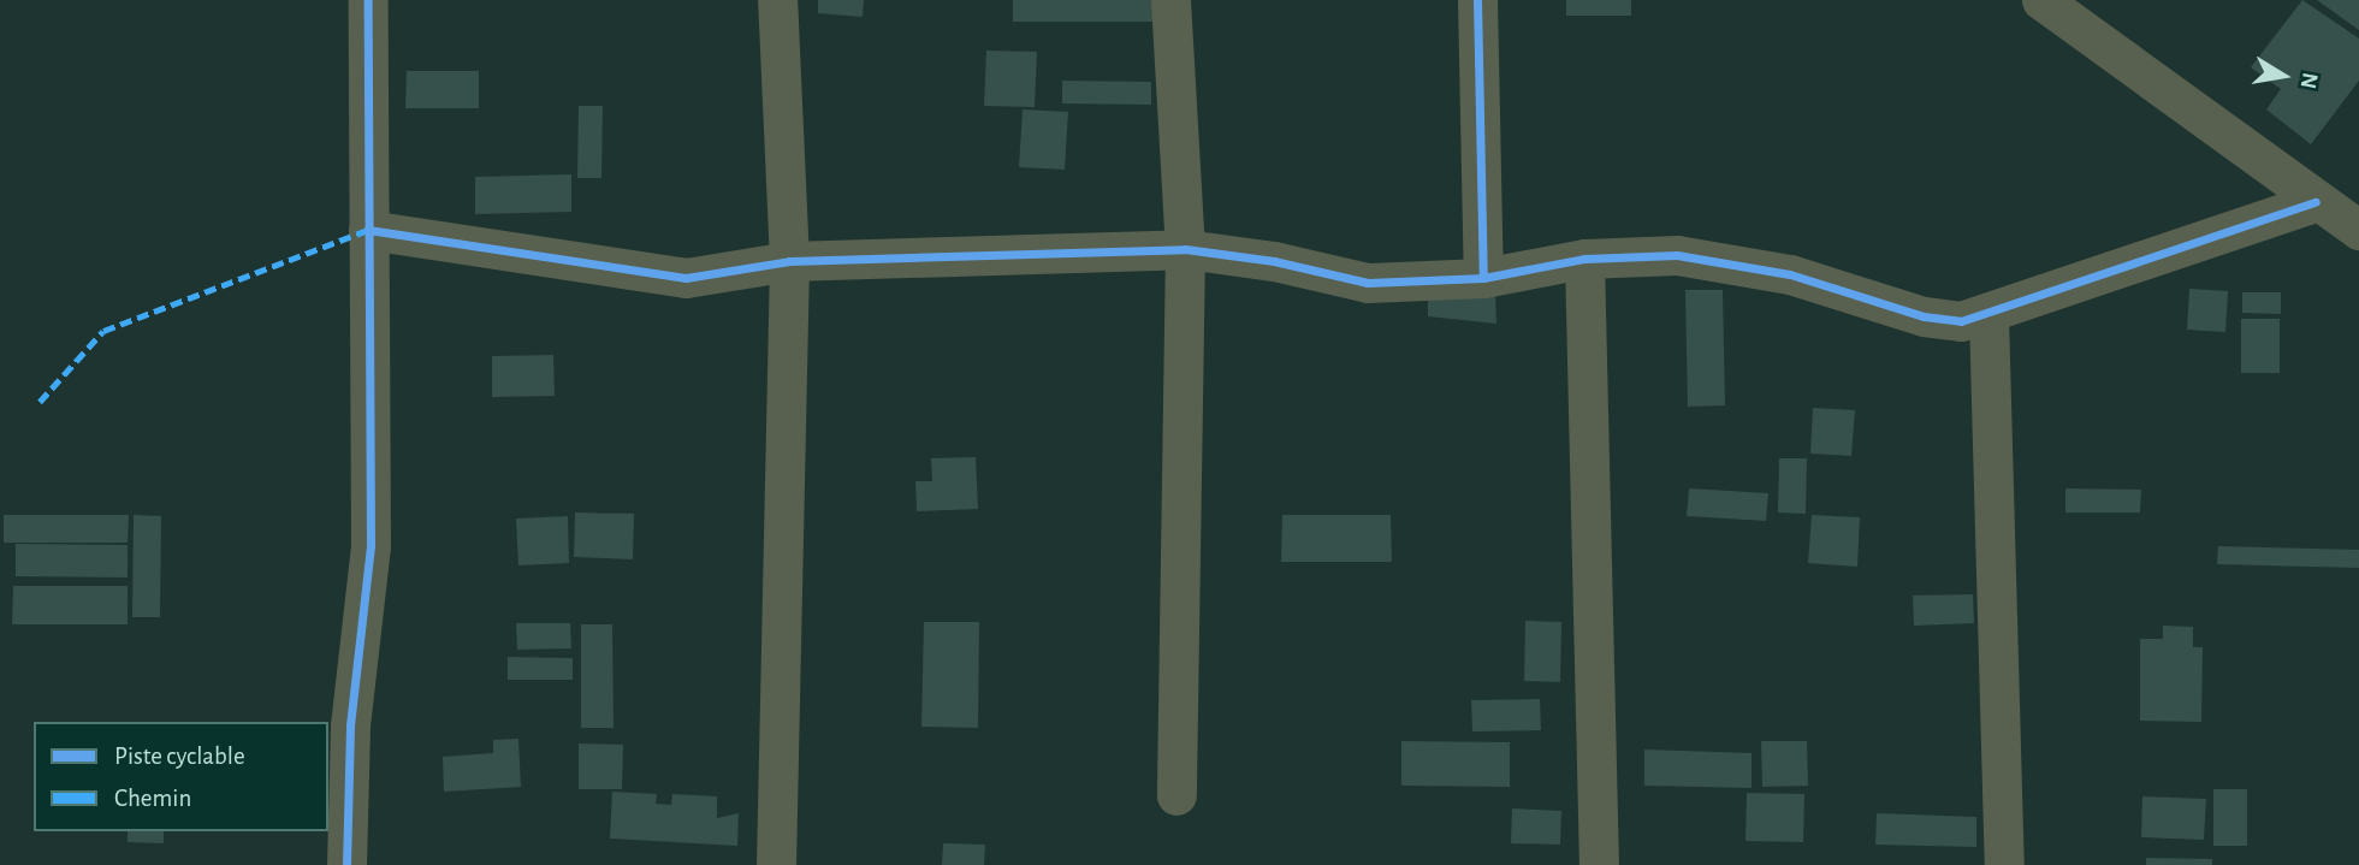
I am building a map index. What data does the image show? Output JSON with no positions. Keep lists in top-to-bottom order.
{
  "legend": ["Piste cyclable", "Chemin"],
  "north": "right"
}
